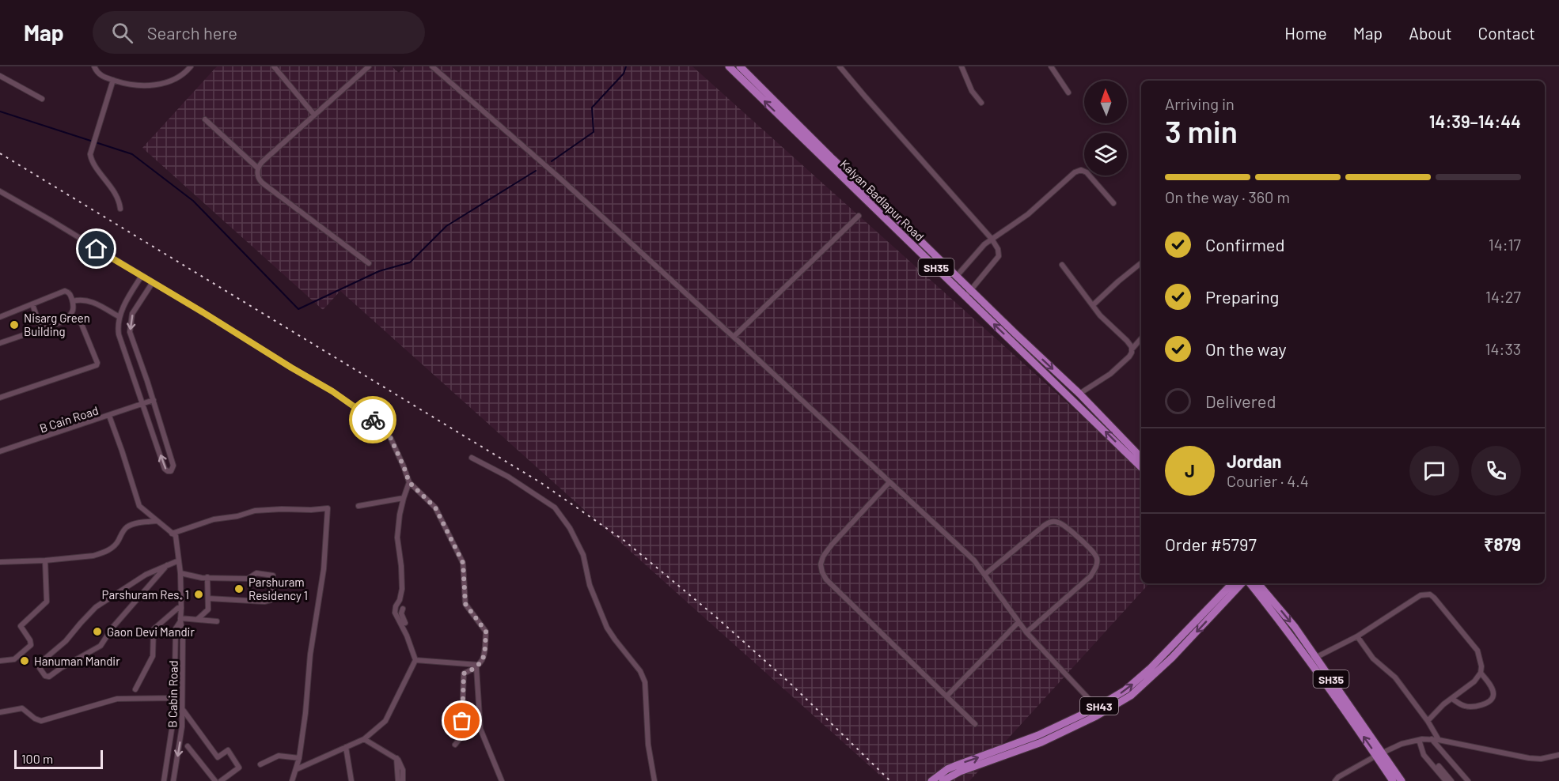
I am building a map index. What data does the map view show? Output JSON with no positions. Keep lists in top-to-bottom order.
{
  "streets": {
    "main road": ["Kalyan Badlapur Road", "SH35", "SH43"],
    "street": ["B Cain Road", "B Cabin Road"]
  },
  "places": [
    "Nisarg Green Building",
    "Parshuram Residency 1",
    "Parshuram Res. 1",
    "Gaon Devi Mandir",
    "Hanuman Mandir"
  ],
  "scale_bar": "100 m",
  "north": "top",
  "page": {
    "header": "Map",
    "search": "Search here",
    "nav": [
      "Home",
      "Map",
      "About",
      "Contact"
    ],
    "heading": ["3 min", "Arriving in", "14:39–14:44"],
    "panel": [
      "Jordan",
      "Courier · 4.4",
      "Order #5797",
      "₹879"
    ],
    "bar": "On the way · 360 m",
    "list": [
      ["Confirmed", "14:17"],
      ["Preparing", "14:27"],
      ["On the way", "14:33"],
      "Delivered"
    ],
    "round": "J",
    "scale": "100 m"
  }
}
